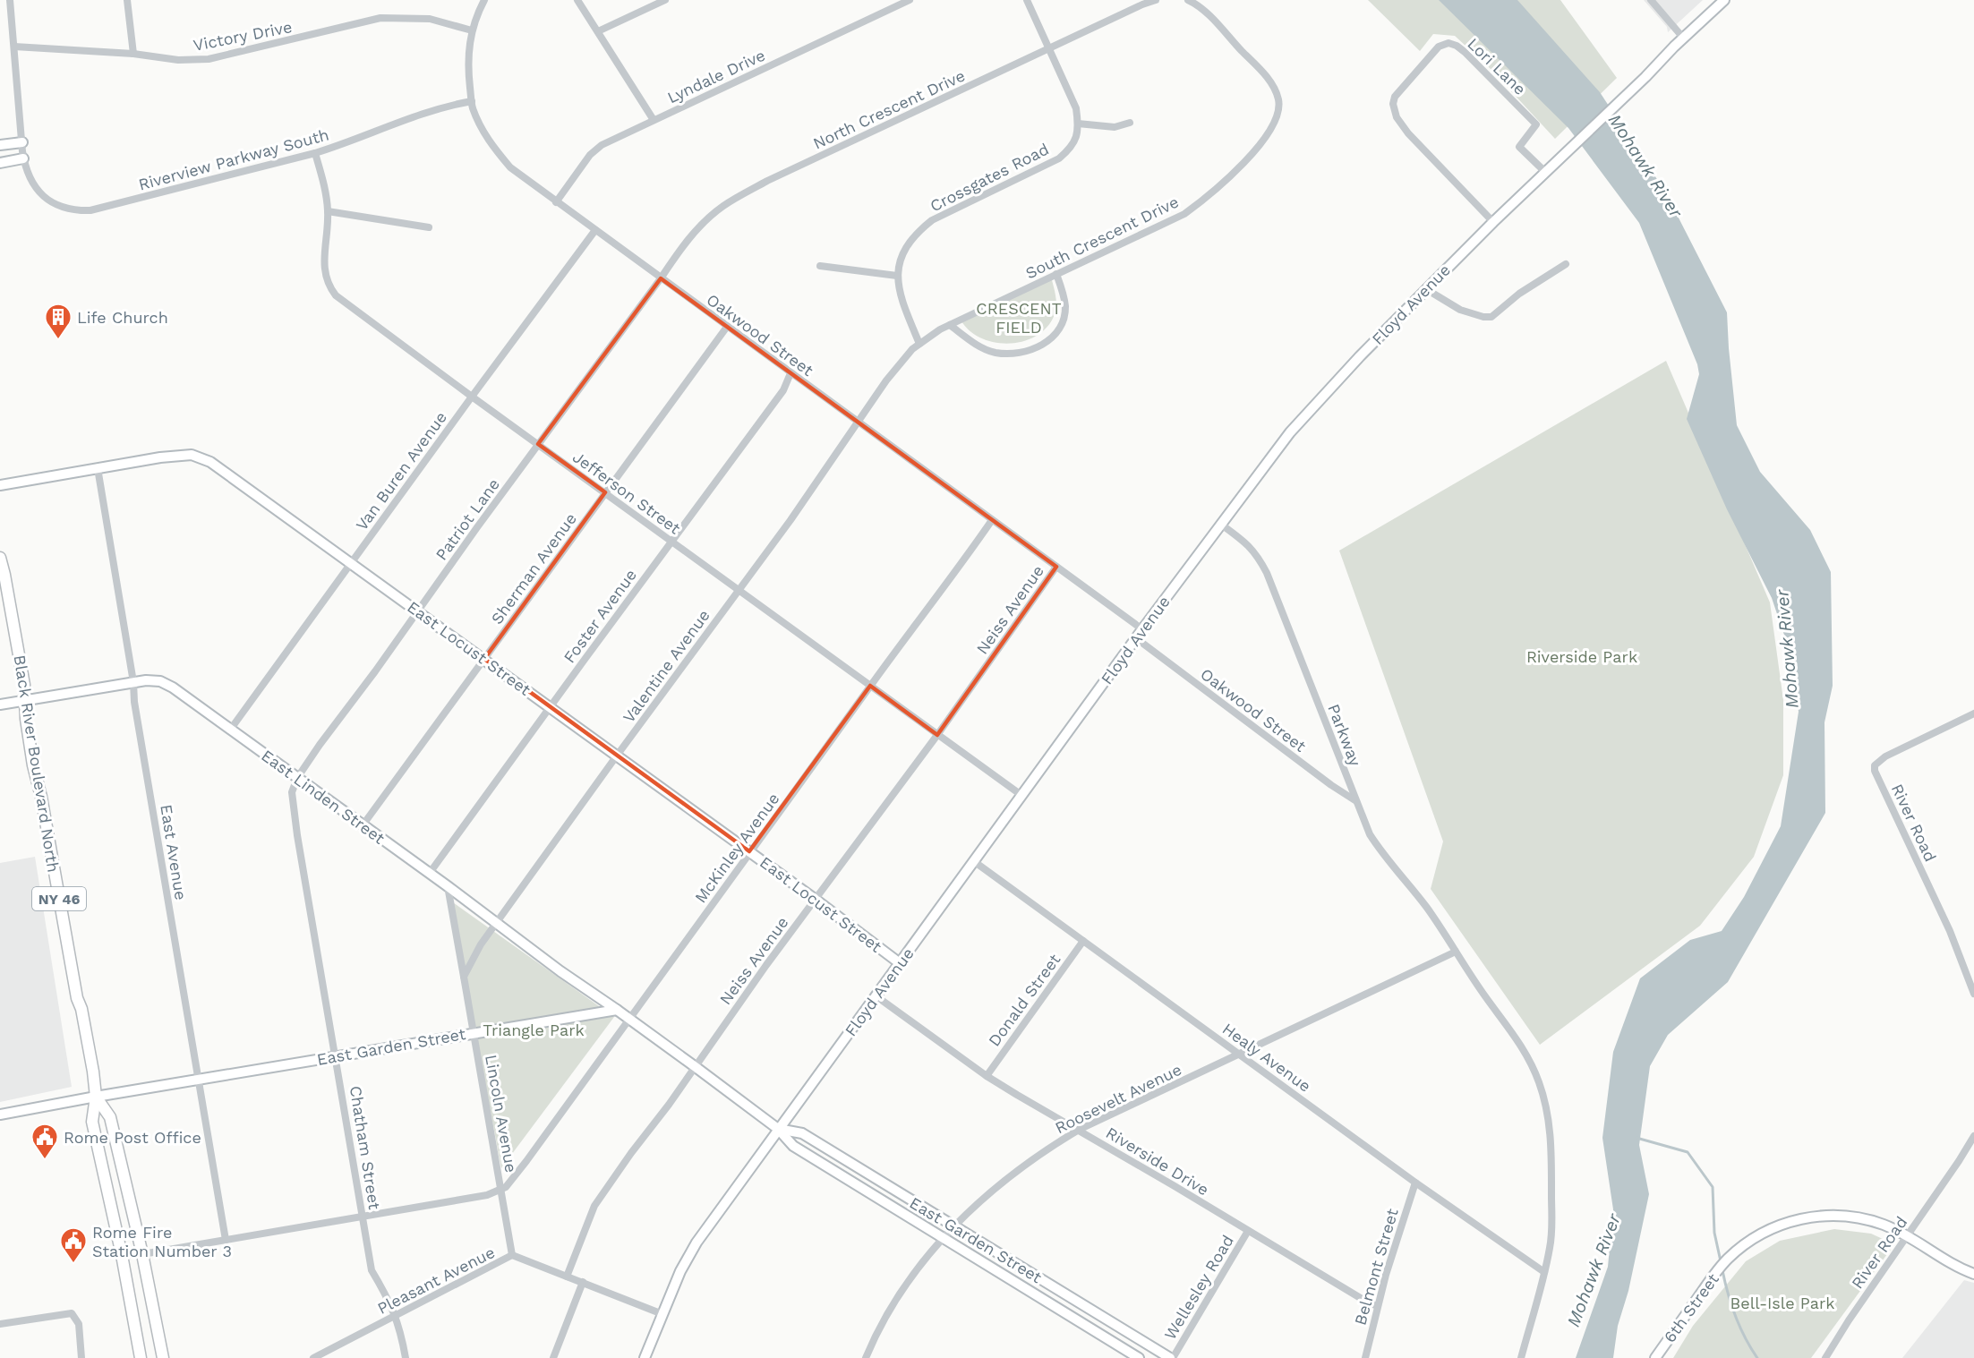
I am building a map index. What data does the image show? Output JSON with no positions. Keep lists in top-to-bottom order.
{
  "streets": {
    "main road": ["Black River Boulevard North", "NY 46"],
    "street": [
      "Victory Drive",
      "Lori Lane",
      "Lyndale Drive",
      "North Crescent Drive",
      "Riverview Parkway South",
      "Crossgates Road",
      "South Crescent Drive",
      "Floyd Avenue",
      "Oakwood Street",
      "Van Buren Avenue",
      "Jefferson Street",
      "Patriot Lane",
      "Sherman Avenue",
      "Neiss Avenue",
      "Foster Avenue",
      "East Locust Street",
      "Valentine Avenue",
      "Parkway",
      "East Linden Street",
      "River Road",
      "McKinley Avenue",
      "East Avenue",
      "Donald Street",
      "East Garden Street",
      "Healy Avenue",
      "Roosevelt Avenue",
      "Lincoln Avenue",
      "Chatham Street",
      "Riverside Drive",
      "Belmont Street",
      "Pleasant Avenue",
      "Wellesley Road",
      "6th Street"
    ]
  },
  "crossings": [
    ["Victory Drive", "Riverview Parkway South"],
    ["Victory Drive", "Oakwood Street"],
    ["Lori Lane", "Floyd Avenue"],
    ["Lyndale Drive", "Oakwood Street"],
    ["North Crescent Drive", "Oakwood Street"],
    ["North Crescent Drive", "Patriot Lane"],
    ["Riverview Parkway South", "Oakwood Street"],
    ["Riverview Parkway South", "Jefferson Street"],
    ["Crossgates Road", "South Crescent Drive"],
    ["Floyd Avenue", "Oakwood Street"],
    ["Floyd Avenue", "Jefferson Street"],
    ["Floyd Avenue", "East Locust Street"],
    ["Floyd Avenue", "Parkway"],
    ["Floyd Avenue", "East Garden Street"],
    ["Floyd Avenue", "Healy Avenue"],
    ["Floyd Avenue", "Riverside Drive"],
    ["Floyd Avenue", "Pleasant Avenue"],
    ["Oakwood Street", "Van Buren Avenue"],
    ["Oakwood Street", "Patriot Lane"],
    ["Oakwood Street", "Sherman Avenue"],
    ["Oakwood Street", "Neiss Avenue"],
    ["Oakwood Street", "Foster Avenue"],
    ["Oakwood Street", "Valentine Avenue"],
    ["Oakwood Street", "Parkway"],
    ["Oakwood Street", "McKinley Avenue"],
    ["Van Buren Avenue", "Jefferson Street"],
    ["Van Buren Avenue", "East Locust Street"],
    ["Van Buren Avenue", "East Linden Street"],
    ["Jefferson Street", "Patriot Lane"],
    ["Jefferson Street", "Sherman Avenue"],
    ["Jefferson Street", "Neiss Avenue"],
    ["Jefferson Street", "Foster Avenue"],
    ["Jefferson Street", "Valentine Avenue"],
    ["Jefferson Street", "McKinley Avenue"],
    ["Patriot Lane", "East Locust Street"],
    ["Patriot Lane", "East Linden Street"],
    ["Patriot Lane", "Chatham Street"],
    ["Sherman Avenue", "East Locust Street"],
    ["Sherman Avenue", "East Linden Street"],
    ["Neiss Avenue", "East Locust Street"],
    ["Neiss Avenue", "East Garden Street"],
    ["Neiss Avenue", "Pleasant Avenue"],
    ["Foster Avenue", "East Locust Street"],
    ["Foster Avenue", "East Linden Street"],
    ["East Locust Street", "Valentine Avenue"],
    ["East Locust Street", "McKinley Avenue"],
    ["East Locust Street", "East Avenue"],
    ["Valentine Avenue", "East Linden Street"],
    ["Parkway", "Healy Avenue"],
    ["Parkway", "Roosevelt Avenue"],
    ["Black River Boulevard North", "East Linden Street"],
    ["Black River Boulevard North", "East Garden Street"],
    ["East Linden Street", "East Avenue"],
    ["East Linden Street", "East Garden Street"],
    ["East Linden Street", "Lincoln Avenue"],
    ["East Linden Street", "Chatham Street"],
    ["River Road", "6th Street"],
    ["McKinley Avenue", "East Garden Street"],
    ["McKinley Avenue", "Lincoln Avenue"],
    ["East Avenue", "East Garden Street"],
    ["Donald Street", "Healy Avenue"],
    ["Donald Street", "Riverside Drive"],
    ["East Garden Street", "Roosevelt Avenue"],
    ["East Garden Street", "Lincoln Avenue"],
    ["East Garden Street", "Chatham Street"],
    ["East Garden Street", "Wellesley Road"],
    ["Healy Avenue", "Roosevelt Avenue"],
    ["Healy Avenue", "Belmont Street"],
    ["Roosevelt Avenue", "Riverside Drive"],
    ["Lincoln Avenue", "Pleasant Avenue"],
    ["Chatham Street", "Pleasant Avenue"],
    ["Riverside Drive", "Belmont Street"],
    ["Riverside Drive", "Wellesley Road"]
  ],
  "water": ["Mohawk River"],
  "parks": [
    "CRESCENT FIELD",
    "Riverside Park",
    "Triangle Park",
    "Bell-Isle Park"
  ],
  "places": {
    "building": ["Life Church"],
    "public building": ["Rome Post Office", "Rome Fire Station Number 3"]
  }
}
